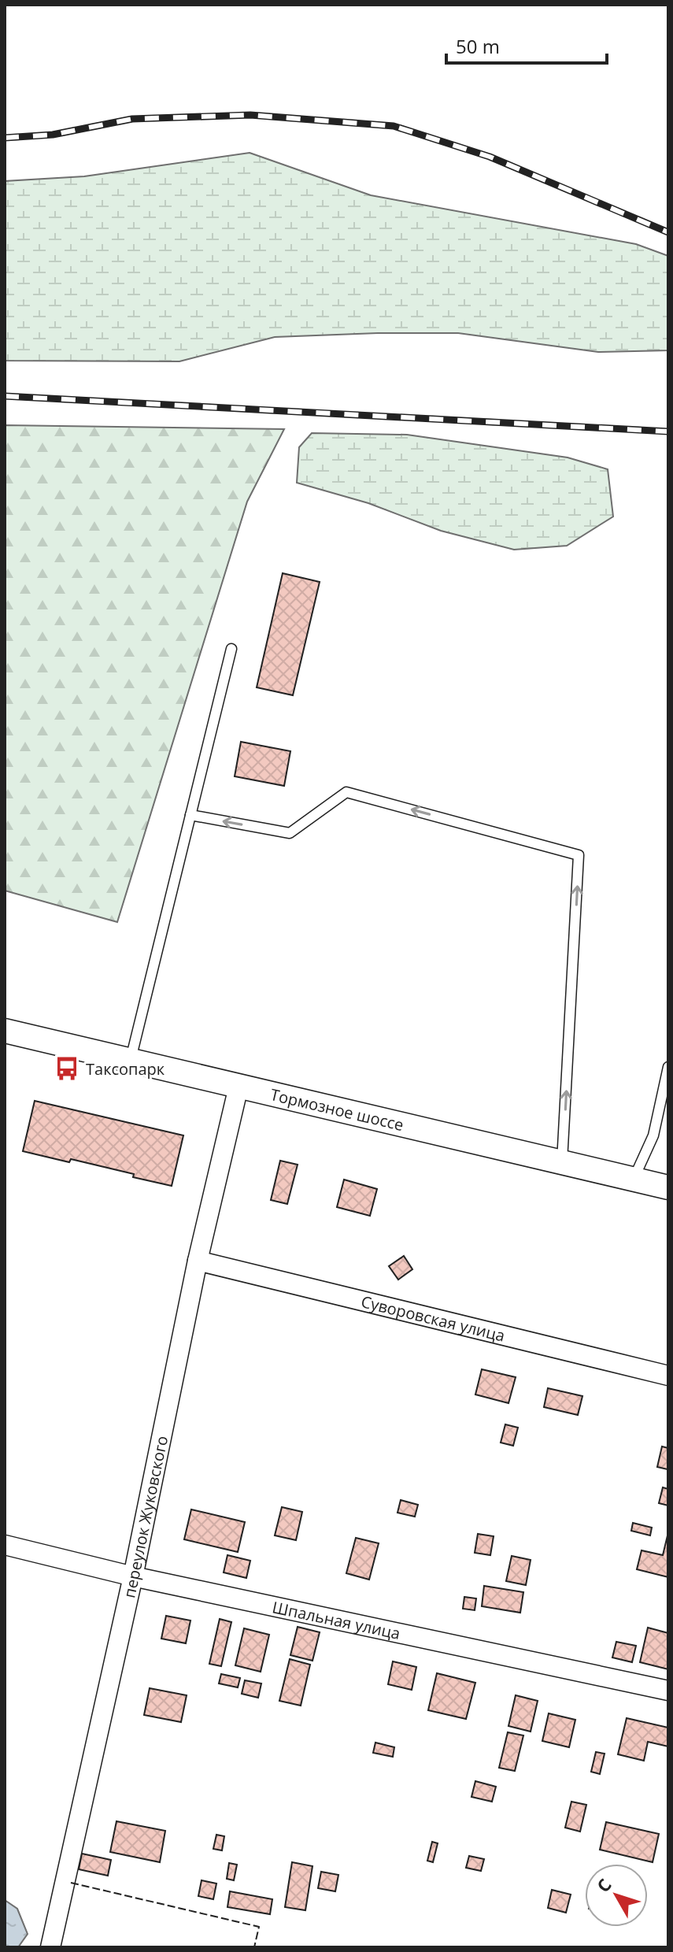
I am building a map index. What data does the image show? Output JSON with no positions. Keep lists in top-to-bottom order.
{
  "streets": {
    "street": [
      "Тормозное шоссе",
      "Суворовская улица",
      "переулок Жуковского",
      "Шпальная улица"
    ]
  },
  "crossings": [
    ["Тормозное шоссе", "переулок Жуковского"],
    ["Суворовская улица", "переулок Жуковского"],
    ["переулок Жуковского", "Шпальная улица"]
  ],
  "places": {
    "bus stop": ["Таксопарк"]
  },
  "scale_bar": "50 m",
  "north": "top left"
}
